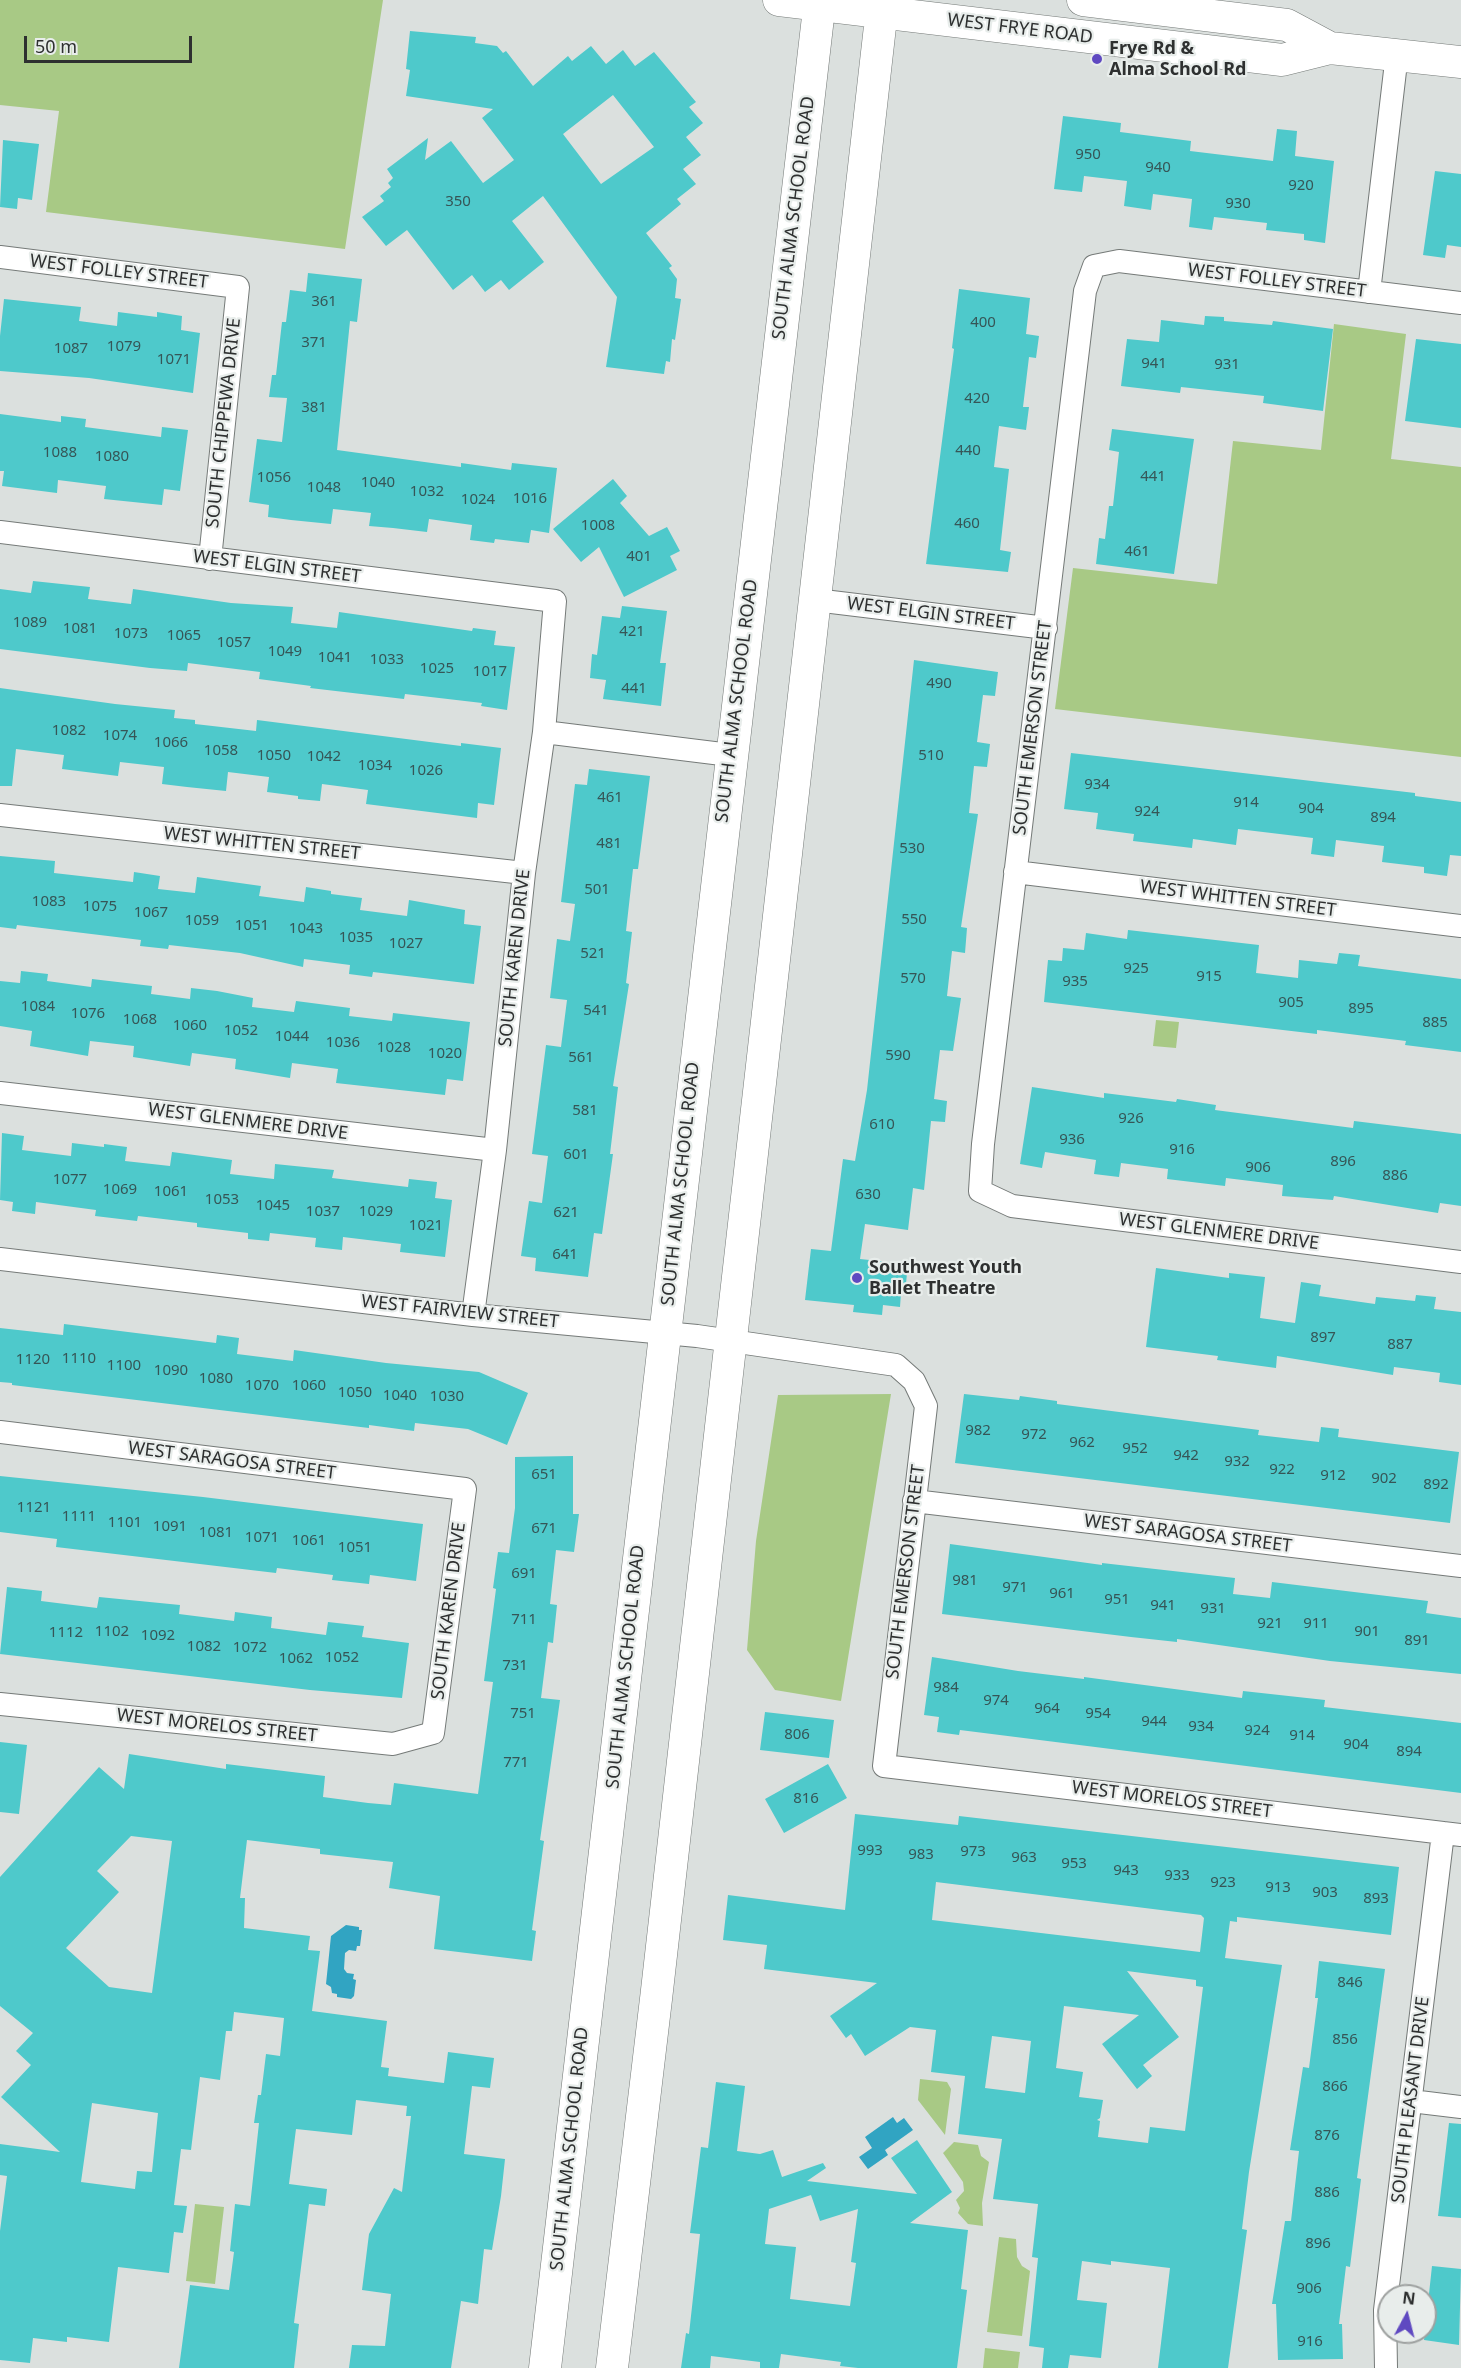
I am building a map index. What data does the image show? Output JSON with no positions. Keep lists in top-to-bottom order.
{
  "streets": {
    "main road": ["WEST FRYE ROAD", "SOUTH ALMA SCHOOL ROAD"],
    "street": [
      "WEST FOLLEY STREET",
      "SOUTH CHIPPEWA DRIVE",
      "WEST ELGIN STREET",
      "SOUTH EMERSON STREET",
      "WEST WHITTEN STREET",
      "SOUTH KAREN DRIVE",
      "WEST GLENMERE DRIVE",
      "WEST FAIRVIEW STREET",
      "WEST SARAGOSA STREET",
      "WEST MORELOS STREET",
      "SOUTH PLEASANT DRIVE"
    ]
  },
  "crossings": [
    ["WEST FRYE ROAD", "SOUTH ALMA SCHOOL ROAD"],
    ["SOUTH ALMA SCHOOL ROAD", "WEST FAIRVIEW STREET"],
    ["WEST FOLLEY STREET", "SOUTH CHIPPEWA DRIVE"],
    ["WEST FOLLEY STREET", "SOUTH EMERSON STREET"],
    ["SOUTH CHIPPEWA DRIVE", "WEST ELGIN STREET"],
    ["WEST ELGIN STREET", "SOUTH EMERSON STREET"],
    ["WEST ELGIN STREET", "SOUTH KAREN DRIVE"],
    ["SOUTH EMERSON STREET", "WEST WHITTEN STREET"],
    ["SOUTH EMERSON STREET", "WEST GLENMERE DRIVE"],
    ["SOUTH EMERSON STREET", "WEST FAIRVIEW STREET"],
    ["SOUTH EMERSON STREET", "WEST SARAGOSA STREET"],
    ["SOUTH EMERSON STREET", "WEST MORELOS STREET"],
    ["WEST WHITTEN STREET", "SOUTH KAREN DRIVE"],
    ["SOUTH KAREN DRIVE", "WEST GLENMERE DRIVE"],
    ["SOUTH KAREN DRIVE", "WEST FAIRVIEW STREET"],
    ["SOUTH KAREN DRIVE", "WEST SARAGOSA STREET"],
    ["SOUTH KAREN DRIVE", "WEST MORELOS STREET"],
    ["WEST MORELOS STREET", "SOUTH PLEASANT DRIVE"]
  ],
  "places": ["Frye Rd & Alma School Rd", "Southwest Youth Ballet Theatre"],
  "house_numbers": [
    "950",
    "940",
    "920",
    "350",
    "930",
    "361",
    "400",
    "371",
    "1079",
    "1087",
    "1071",
    "941",
    "931",
    "420",
    "381",
    "440",
    "1088",
    "1080",
    "441",
    "1056",
    "1040",
    "1048",
    "1032",
    "1016",
    "1024",
    "460",
    "1008",
    "461",
    "401",
    "1089",
    "1081",
    "421",
    "1073",
    "1065",
    "1057",
    "1049",
    "1041",
    "1033",
    "1025",
    "1017",
    "490",
    "441",
    "1082",
    "1074",
    "1066",
    "1058",
    "1050",
    "510",
    "1042",
    "1034",
    "1026",
    "934",
    "461",
    "914",
    "904",
    "924",
    "894",
    "481",
    "530",
    "501",
    "1083",
    "1075",
    "1067",
    "550",
    "1059",
    "1051",
    "1043",
    "1035",
    "1027",
    "521",
    "925",
    "915",
    "570",
    "935",
    "905",
    "1084",
    "895",
    "541",
    "1076",
    "1068",
    "885",
    "1060",
    "1052",
    "1044",
    "1036",
    "1028",
    "1020",
    "590",
    "561",
    "581",
    "926",
    "610",
    "936",
    "916",
    "601",
    "896",
    "906",
    "886",
    "1077",
    "1069",
    "1061",
    "630",
    "1053",
    "1045",
    "1037",
    "1029",
    "621",
    "1021",
    "641",
    "897",
    "887",
    "1110",
    "1120",
    "1100",
    "1090",
    "1080",
    "1070",
    "1060",
    "1050",
    "1040",
    "1030",
    "982",
    "972",
    "962",
    "952",
    "942",
    "932",
    "922",
    "651",
    "912",
    "902",
    "892",
    "1121",
    "1111",
    "1101",
    "1091",
    "671",
    "1081",
    "1071",
    "1061",
    "1051",
    "691",
    "981",
    "971",
    "961",
    "951",
    "941",
    "931",
    "711",
    "921",
    "911",
    "1102",
    "901",
    "1112",
    "1092",
    "891",
    "1082",
    "1072",
    "1052",
    "1062",
    "731",
    "984",
    "974",
    "964",
    "751",
    "954",
    "944",
    "934",
    "924",
    "806",
    "914",
    "904",
    "894",
    "771",
    "816",
    "993",
    "973",
    "983",
    "963",
    "953",
    "943",
    "933",
    "923",
    "913",
    "903",
    "893",
    "846",
    "856",
    "866",
    "876",
    "886",
    "896",
    "906",
    "916"
  ],
  "scale_bar": "50 m",
  "north": "top"
}
